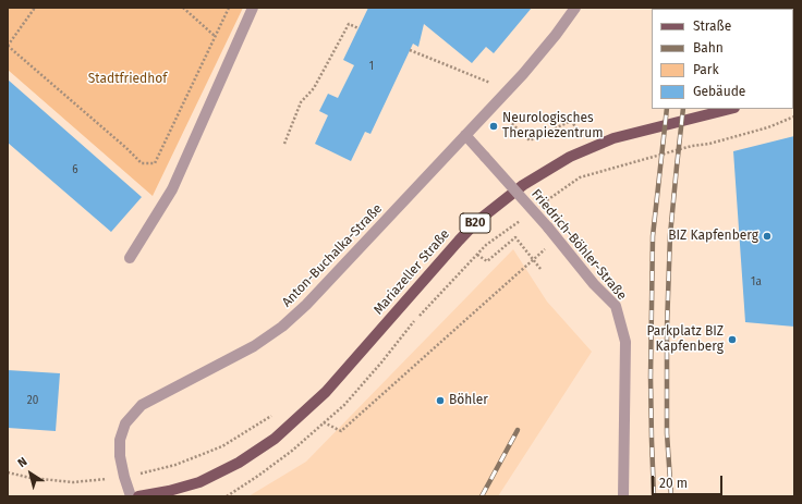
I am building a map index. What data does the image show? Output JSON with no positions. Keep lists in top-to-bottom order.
{
  "streets": {
    "main road": ["B20", "Mariazeller Straße"],
    "street": ["Friedrich-Böhler-Straße", "Anton-Buchalka-Straße"]
  },
  "crossings": [
    ["Friedrich-Böhler-Straße", "Anton-Buchalka-Straße"]
  ],
  "parks": ["Stadtfriedhof"],
  "places": [
    "Neurologisches Therapiezentrum",
    "BIZ Kapfenberg",
    "Parkplatz BIZ Kapfenberg",
    "Böhler"
  ],
  "house_numbers": [
    "1",
    "6",
    "1a",
    "20"
  ],
  "legend": [
    "Straße",
    "Bahn",
    "Park",
    "Gebäude"
  ],
  "scale_bar": "20 m",
  "north": "top left"
}
